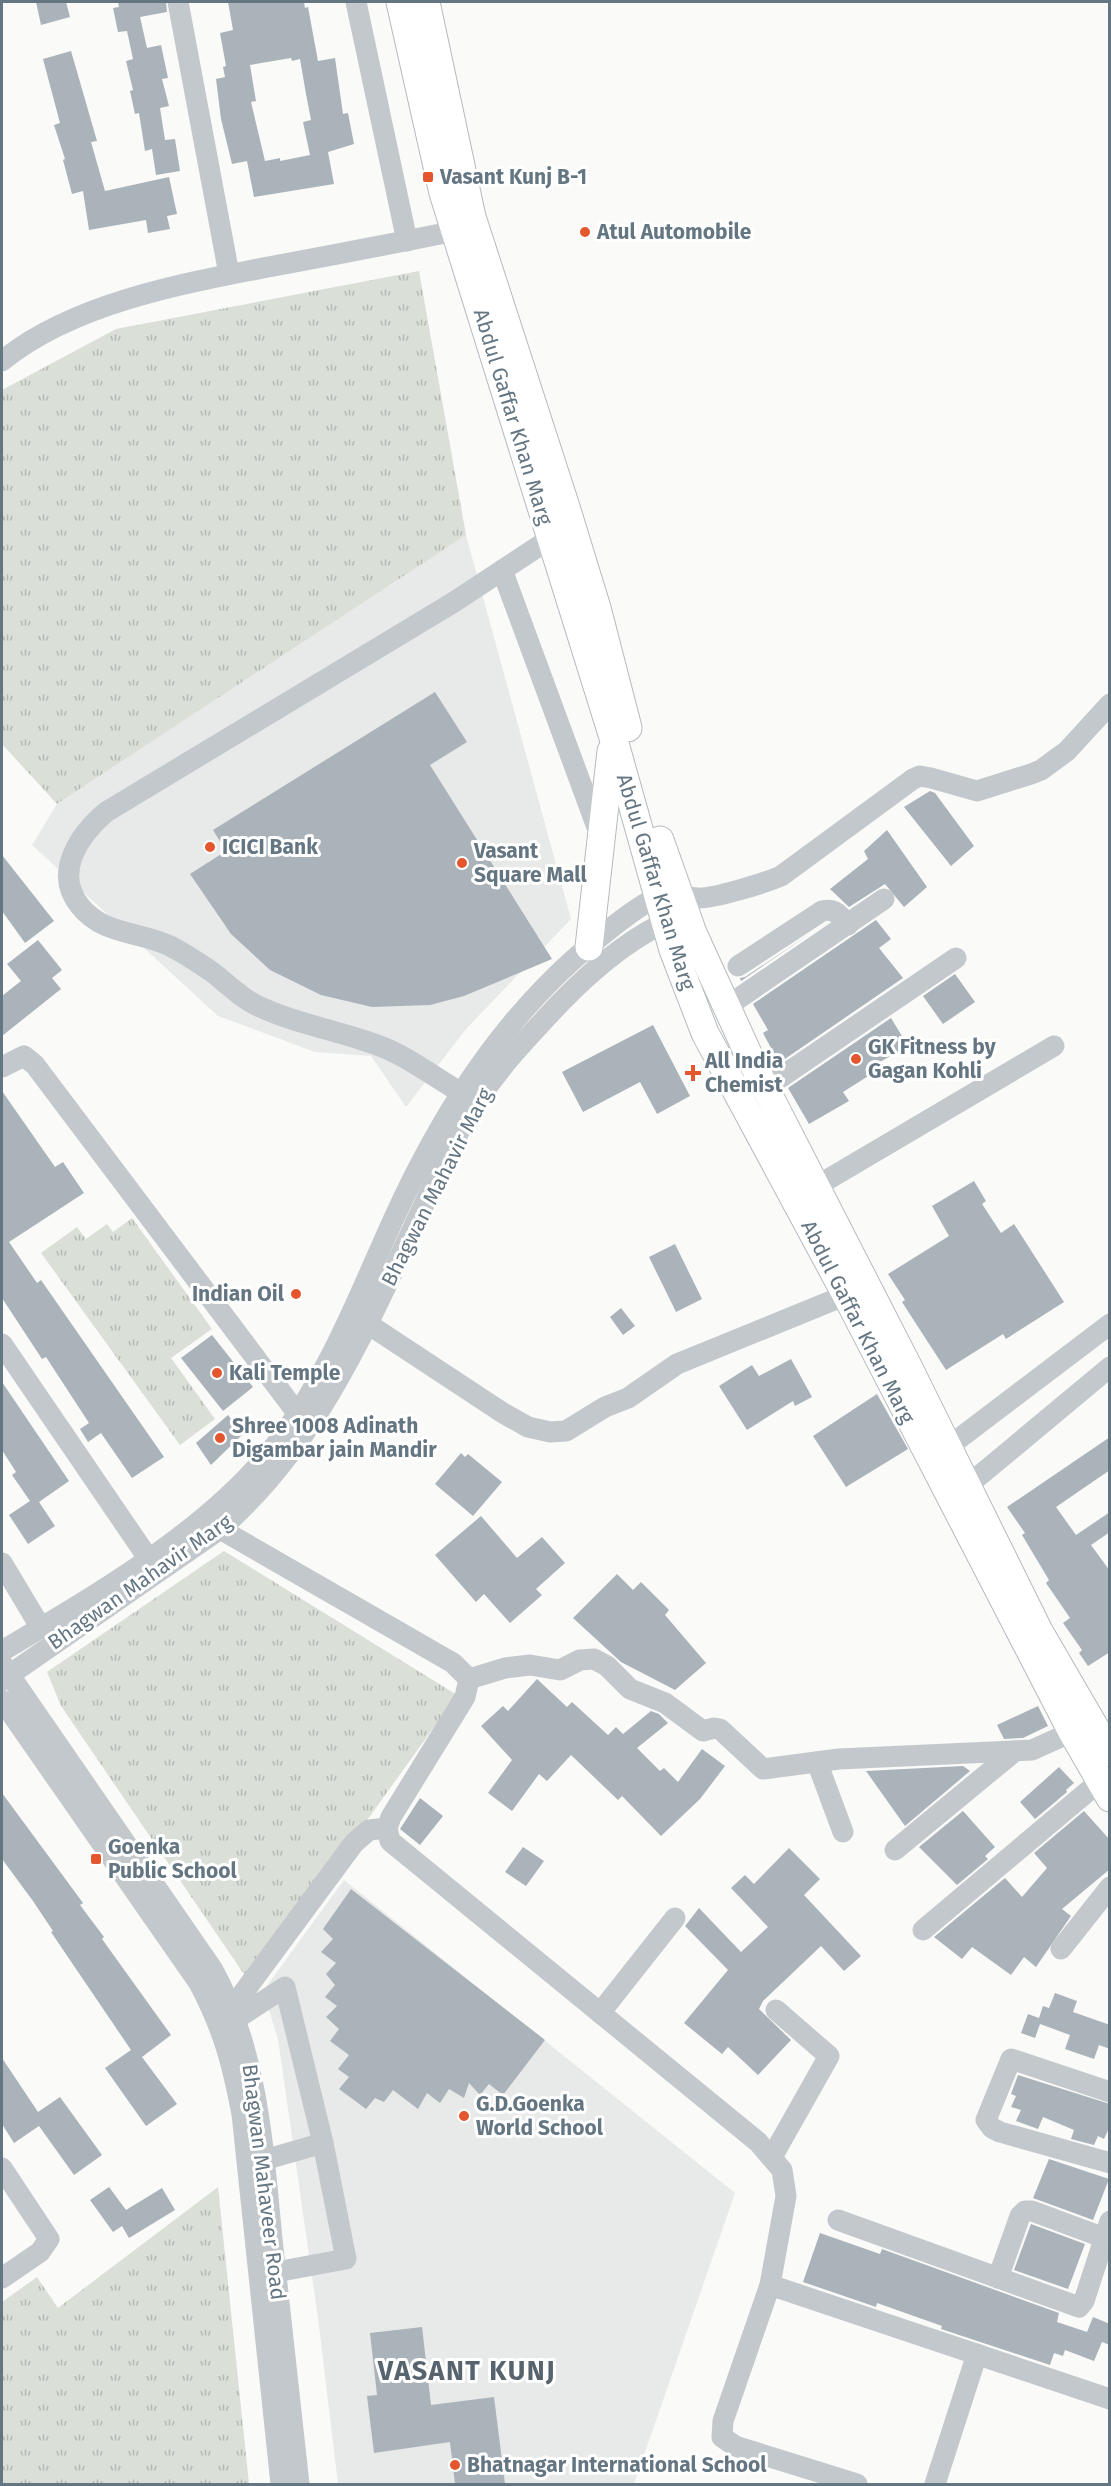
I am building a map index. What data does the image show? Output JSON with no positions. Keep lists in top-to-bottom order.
{
  "streets": {
    "main road": ["Abdul Gaffar Khan Marg"],
    "street": ["Bhagwan Mahavir Marg", "Bhagwan Mahaveer Road"]
  },
  "crossings": [
    ["Abdul Gaffar Khan Marg", "Bhagwan Mahavir Marg"],
    ["Bhagwan Mahavir Marg", "Bhagwan Mahaveer Road"]
  ],
  "districts": ["VASANT KUNJ"],
  "places": {
    "transit": ["Vasant Kunj B-1", "Goenka Public School"],
    "other": [
      "Atul Automobile",
      "ICICI Bank",
      "Vasant Square Mall",
      "GK Fitness by Gagan Kohli",
      "Indian Oil",
      "Kali Temple",
      "Shree 1008 Adinath Digambar jain Mandir",
      "G.D.Goenka World School",
      "Bhatnagar International School"
    ],
    "health": ["All India Chemist"]
  }
}
